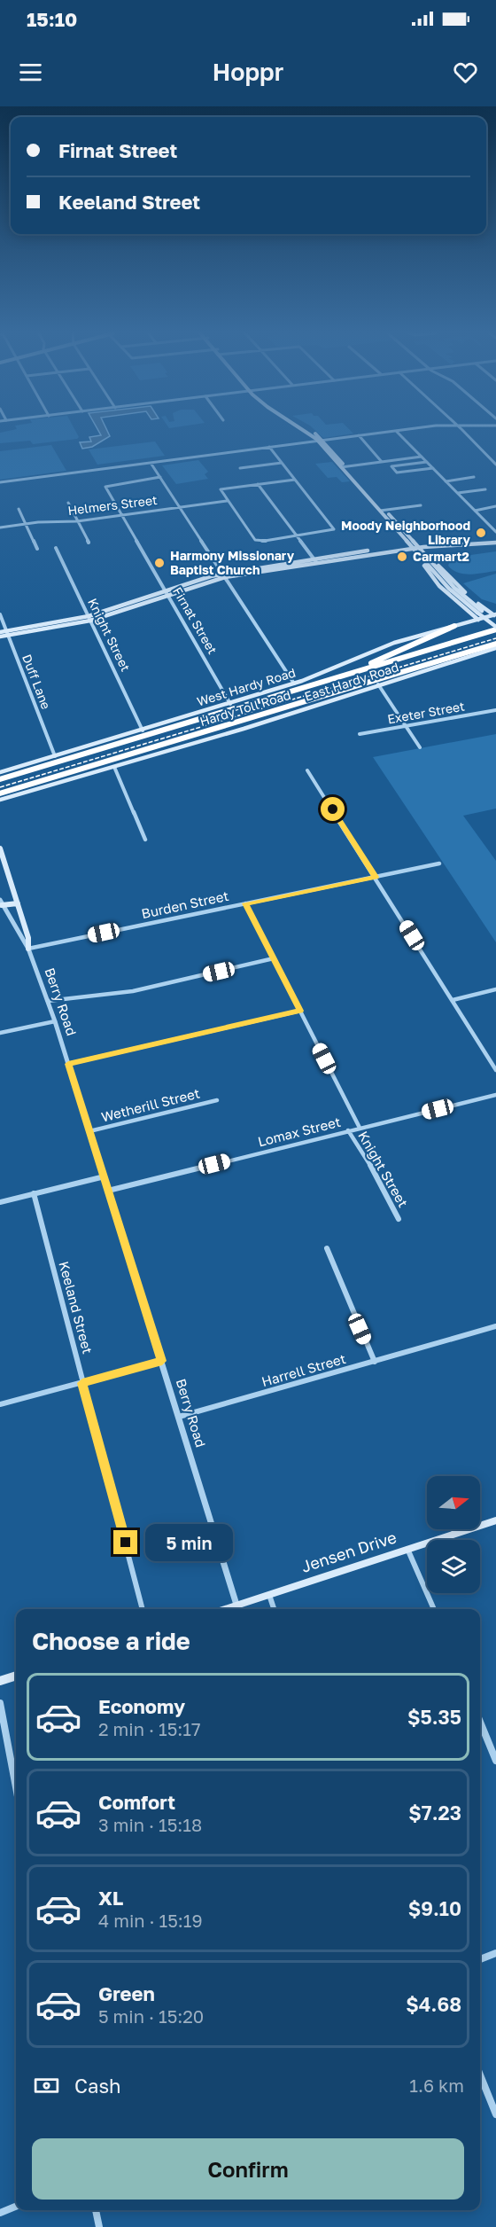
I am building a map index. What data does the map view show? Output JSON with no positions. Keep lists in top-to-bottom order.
{
  "streets": {
    "highway": ["Hardy Toll Road"],
    "main road": ["East Hardy Road", "West Hardy Road", "Jensen Drive"],
    "street": [
      "Helmers Street",
      "Firnat Street",
      "Knight Street",
      "Duff Lane",
      "Exeter Street",
      "Burden Street",
      "Berry Road",
      "Wetherill Street",
      "Lomax Street",
      "Keeland Street",
      "Harrell Street"
    ]
  },
  "crossings": [
    ["Helmers Street", "Firnat Street"],
    ["Firnat Street", "West Hardy Road"],
    ["Knight Street", "West Hardy Road"],
    ["Knight Street", "Burden Street"],
    ["Knight Street", "Lomax Street"],
    ["Duff Lane", "West Hardy Road"],
    ["Burden Street", "Berry Road"],
    ["Berry Road", "Wetherill Street"],
    ["Berry Road", "Lomax Street"],
    ["Berry Road", "Harrell Street"],
    ["Berry Road", "Jensen Drive"]
  ],
  "places": ["Moody Neighborhood Library", "Carmart2", "Harmony Missionary Baptist Church"],
  "north": "right",
  "page": {
    "status": "15:10",
    "header": "Hoppr",
    "banner": ["Firnat Street", "Keeland Street"],
    "bubble": "5 min",
    "heading": "Choose a ride",
    "list": [
      {
        "name": "Economy",
        "note": "2 min · 15:17",
        "value": "$5.35"
      },
      {
        "name": "Comfort",
        "note": "3 min · 15:18",
        "value": "$7.23"
      },
      {
        "name": "XL",
        "note": "4 min · 15:19",
        "value": "$9.10"
      },
      {
        "name": "Green",
        "note": "5 min · 15:20",
        "value": "$4.68"
      }
    ],
    "pay": ["Cash", "1.6 km"],
    "buttons": "Confirm"
  }
}
